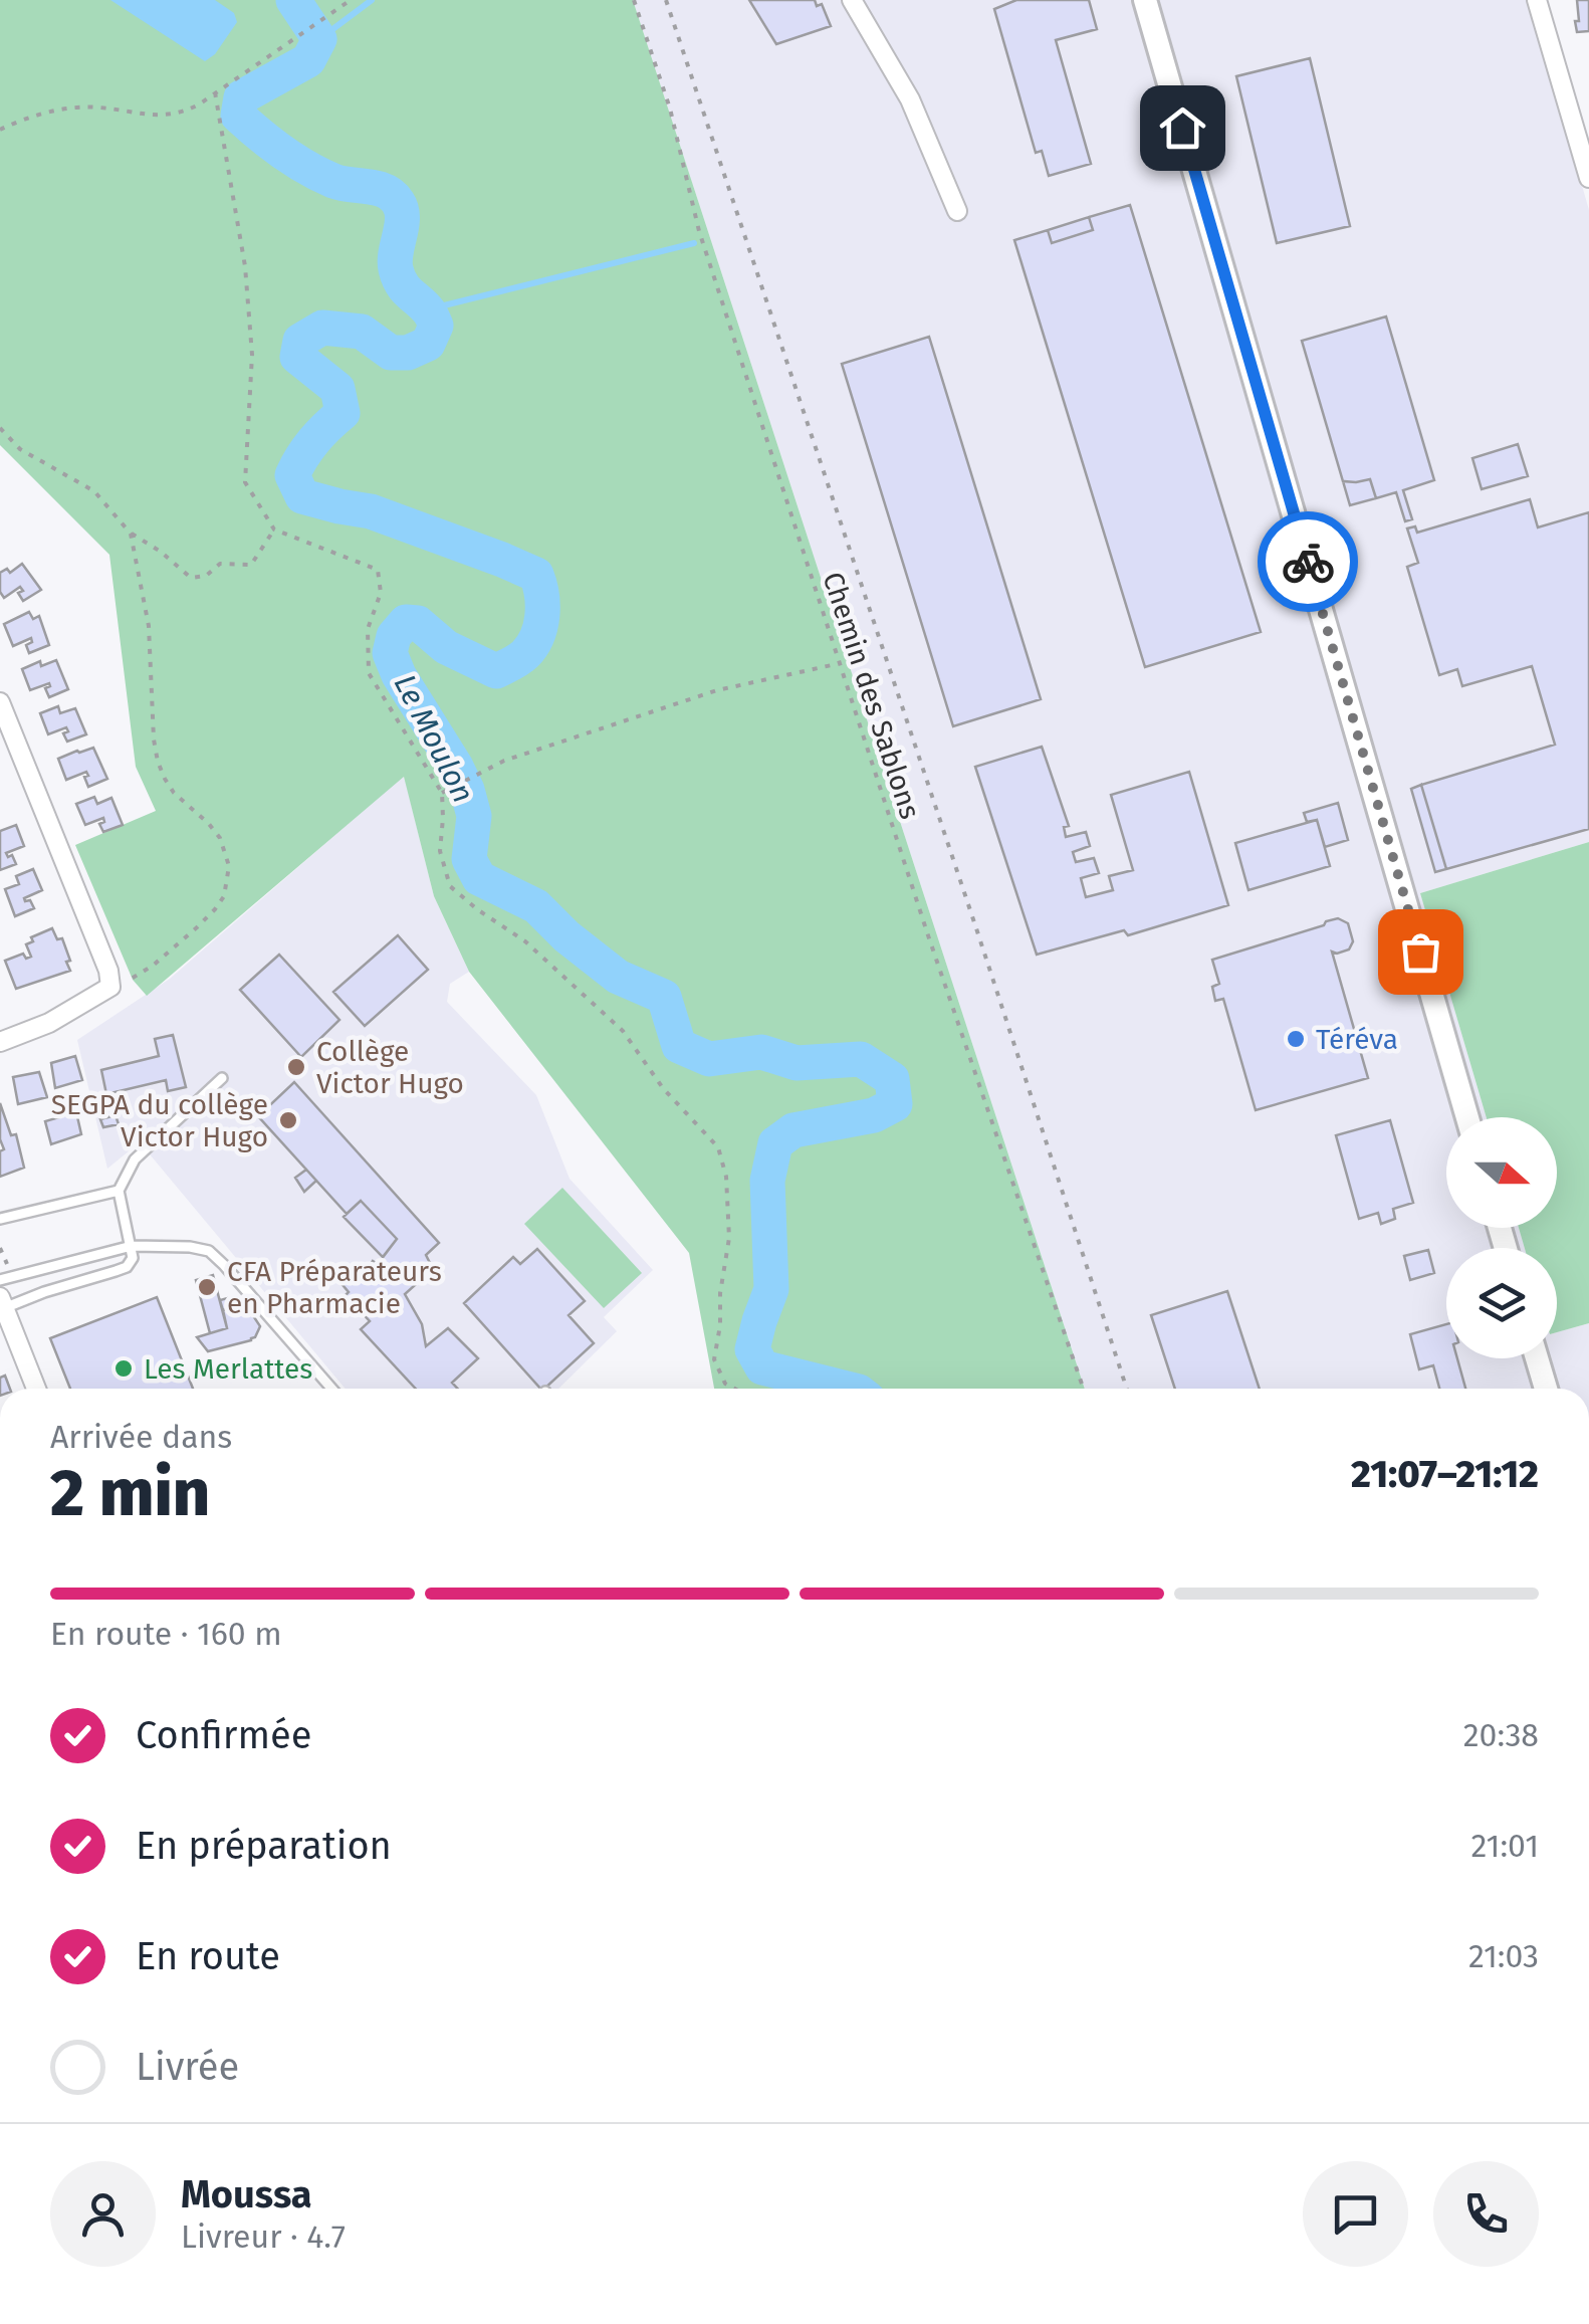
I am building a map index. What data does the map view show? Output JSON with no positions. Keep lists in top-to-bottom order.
{
  "streets": {
    "path": ["Chemin des Sablons"]
  },
  "water": ["Le Moulon"],
  "places": [
    "Téréva",
    "Collège Victor Hugo",
    "SEGPA du collège Victor Hugo",
    "CFA Préparateurs en Pharmacie",
    "Les Merlattes"
  ],
  "north": "right",
  "page": {
    "heading": ["2 min", "Arrivée dans", "21:07–21:12"],
    "panel": ["Moussa", "Livreur · 4.7"],
    "bar": "En route · 160 m",
    "list": [
      ["Confirmée", "20:38"],
      ["En préparation", "21:01"],
      ["En route", "21:03"],
      "Livrée"
    ]
  }
}
